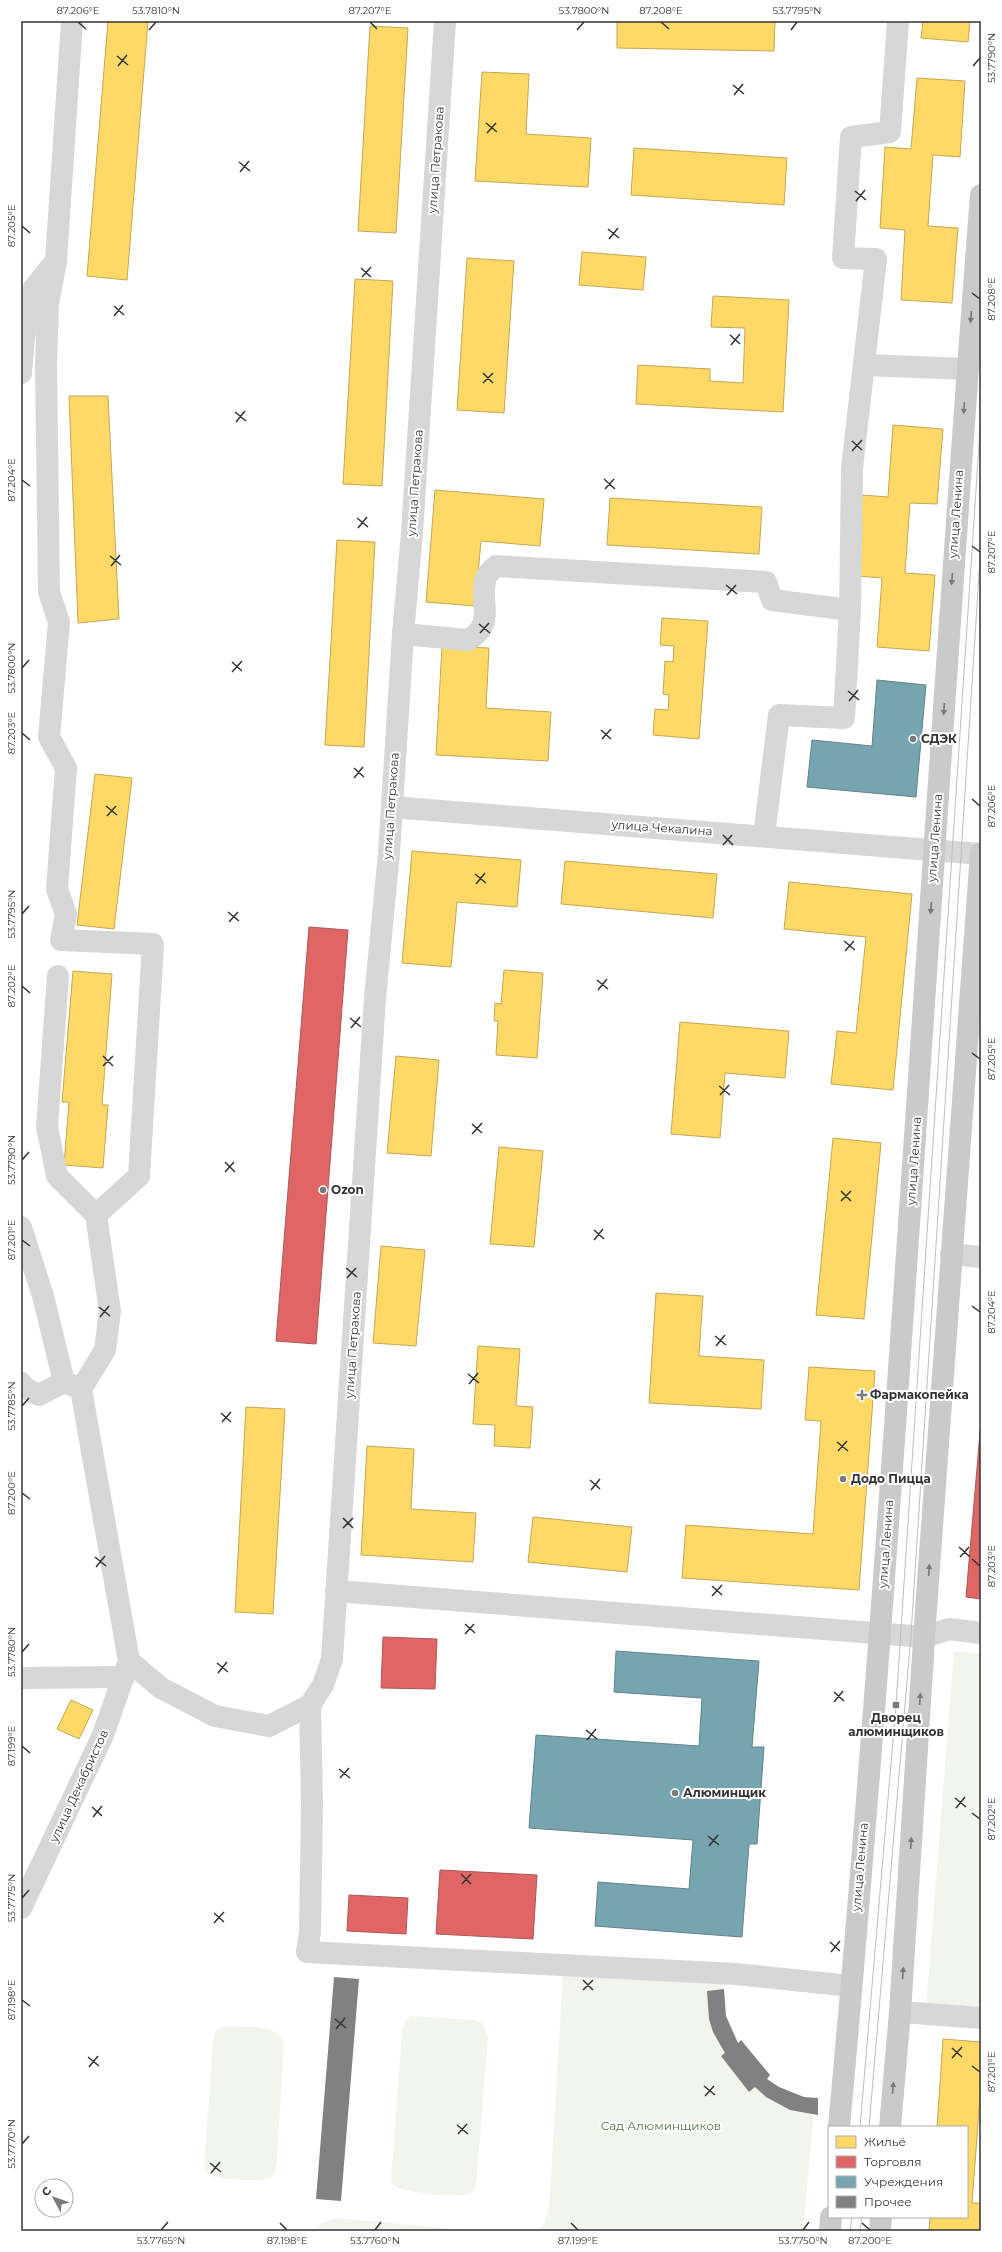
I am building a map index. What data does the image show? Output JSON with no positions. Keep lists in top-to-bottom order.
{
  "streets": {
    "main road": ["улица Ленина"],
    "street": ["улица Петракова", "улица Чекалина", "улица Декабристов"]
  },
  "crossings": [
    ["улица Петракова", "улица Чекалина"],
    ["улица Ленина", "улица Чекалина"]
  ],
  "parks": ["Сад Алюминщиков"],
  "places": {
    "other": [
      "СДЭК",
      "Ozon",
      "Додо Пицца",
      "Алюминщик"
    ],
    "health": ["Фармакопейка"],
    "transit": ["Дворец алюминщиков"]
  },
  "legend": [
    "Жильё",
    "Торговля",
    "Учреждения",
    "Прочее"
  ],
  "north": "top left",
  "coordinates": [
    "87.206°E",
    "53.7810°N",
    "87.207°E",
    "53.7800°N",
    "87.208°E",
    "53.7795°N",
    "53.7790°N",
    "87.205°E",
    "87.204°E",
    "87.203°E",
    "87.202°E",
    "87.201°E",
    "53.7785°N",
    "87.200°E",
    "53.7780°N",
    "87.199°E",
    "53.7775°N",
    "87.198°E",
    "53.7770°N",
    "53.7765°N",
    "53.7760°N",
    "53.7750°N"
  ]
}
